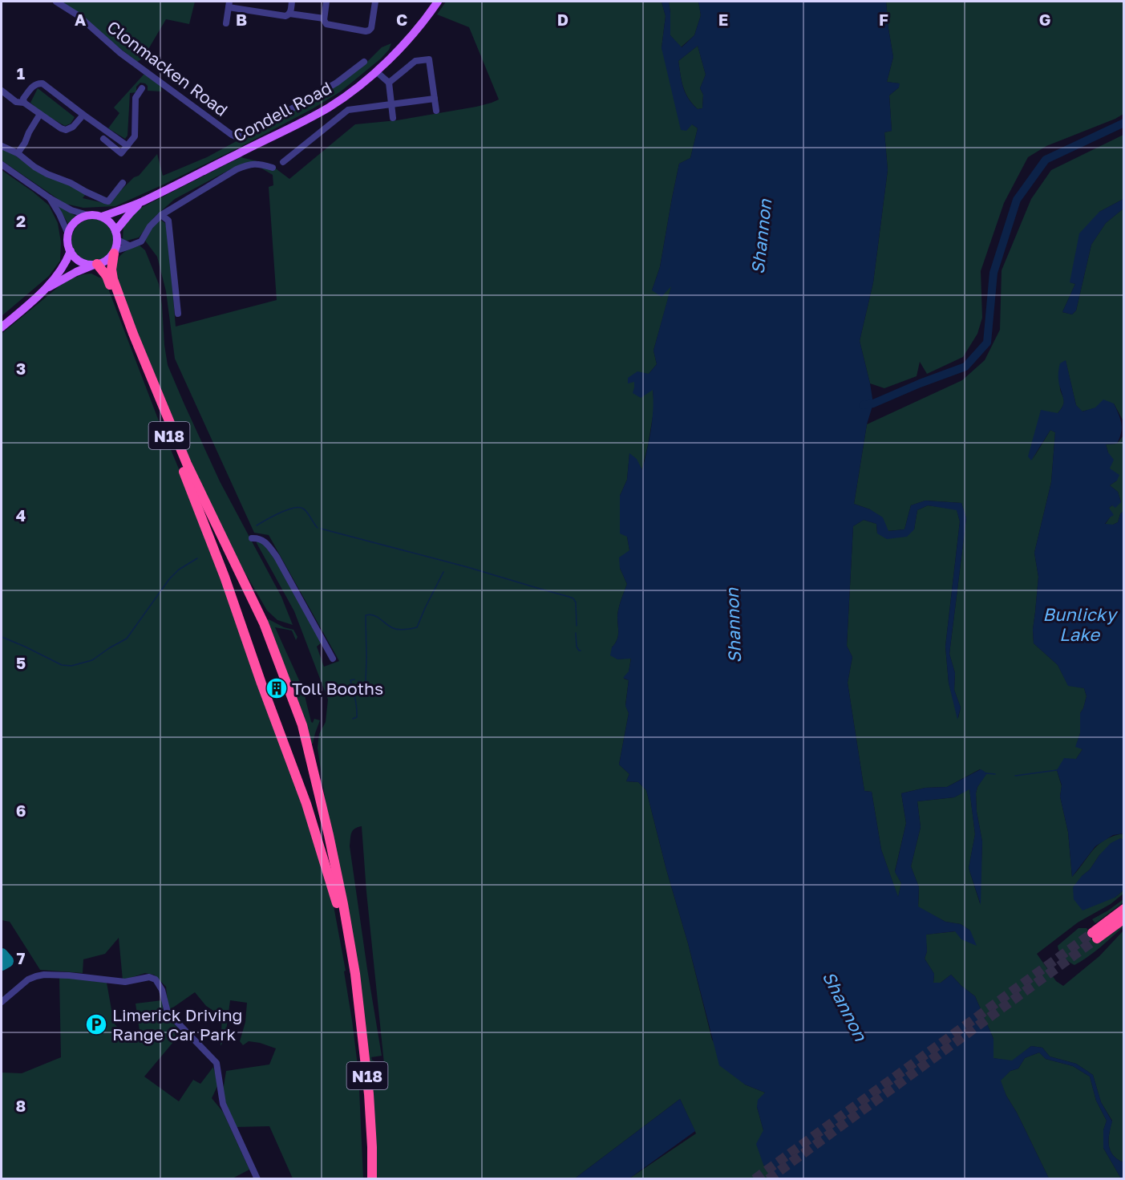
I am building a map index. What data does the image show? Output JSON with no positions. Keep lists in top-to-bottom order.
{
  "streets": {
    "highway": ["N18"],
    "main road": ["Condell Road"],
    "street": ["Clonmacken Road"]
  },
  "water": ["Shannon", "Bunlicky Lake"],
  "places": {
    "building": ["Toll Booths"],
    "parking": ["Limerick Driving Range Car Park"]
  },
  "grid": {
    "columns": [
      "A",
      "B",
      "C",
      "D",
      "E",
      "F",
      "G"
    ],
    "rows": [
      "1",
      "2",
      "3",
      "4",
      "5",
      "6",
      "7",
      "8"
    ]
  }
}
